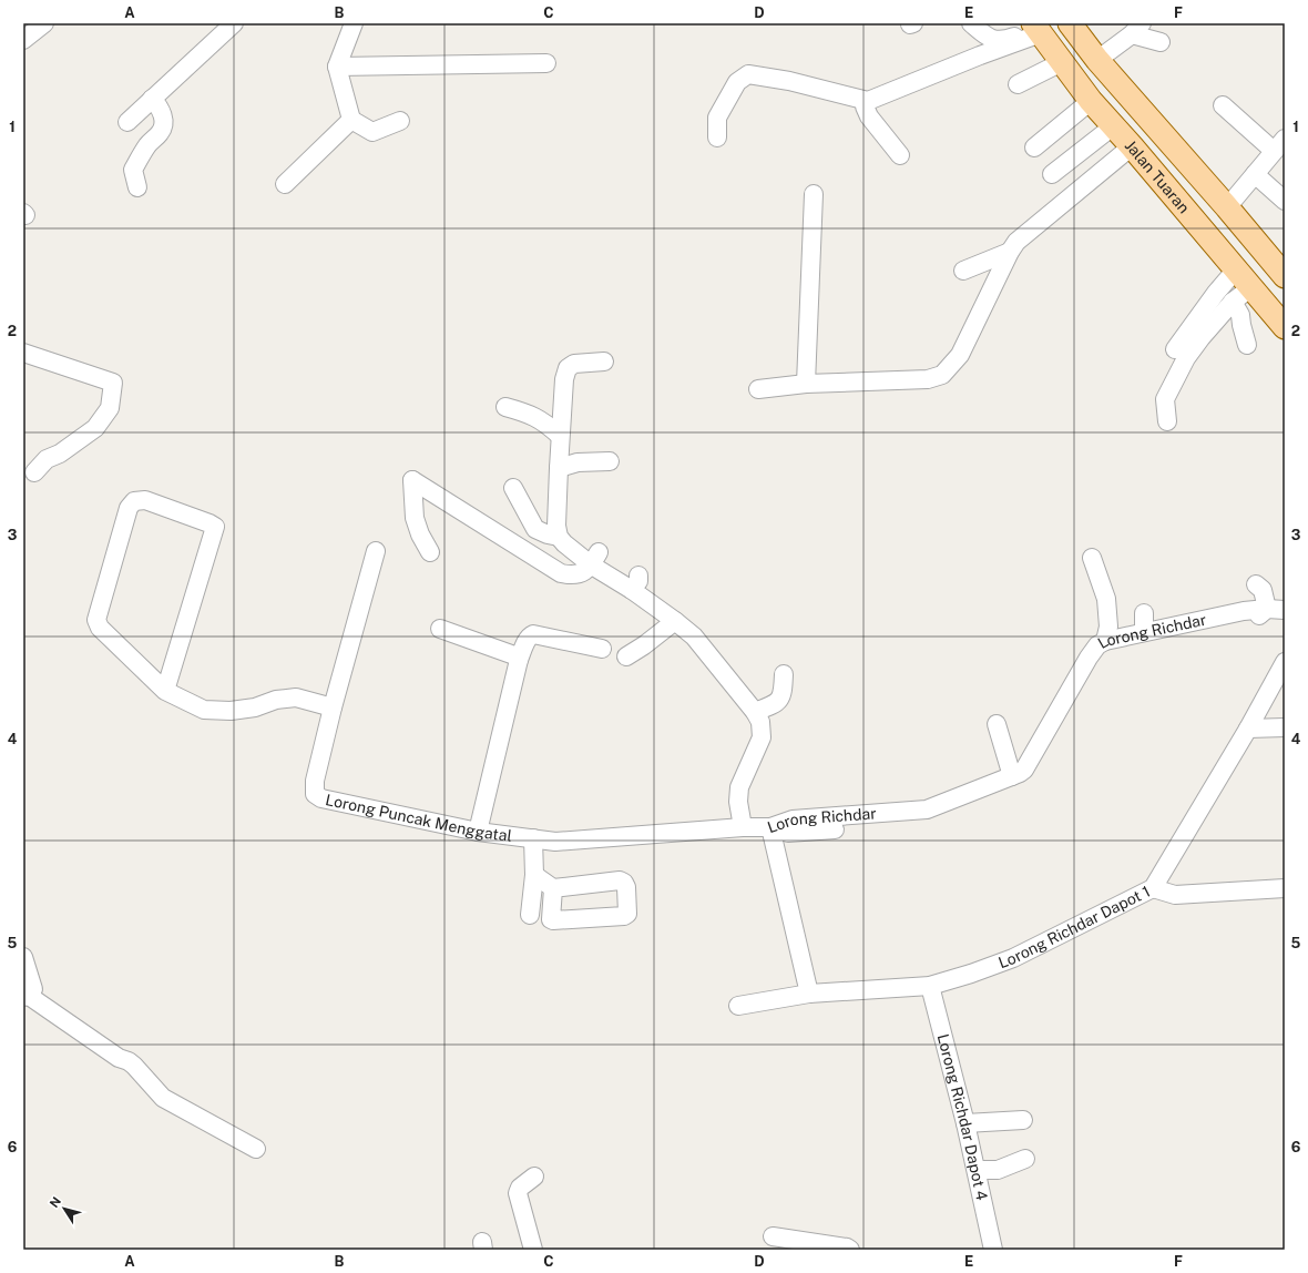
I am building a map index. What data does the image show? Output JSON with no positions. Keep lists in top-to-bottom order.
{
  "streets": {
    "main road": ["Jalan Tuaran"],
    "street": [
      "Lorong Richdar",
      "Lorong Puncak Menggatal",
      "Lorong Richdar Dapot 1",
      "Lorong Richdar Dapot 4"
    ]
  },
  "crossings": [
    ["Lorong Richdar", "Lorong Puncak Menggatal"],
    ["Lorong Richdar Dapot 1", "Lorong Richdar Dapot 4"]
  ],
  "north": "top left",
  "grid": {
    "columns": [
      "A",
      "B",
      "C",
      "D",
      "E",
      "F"
    ],
    "rows": [
      "1",
      "2",
      "3",
      "4",
      "5",
      "6"
    ]
  }
}
